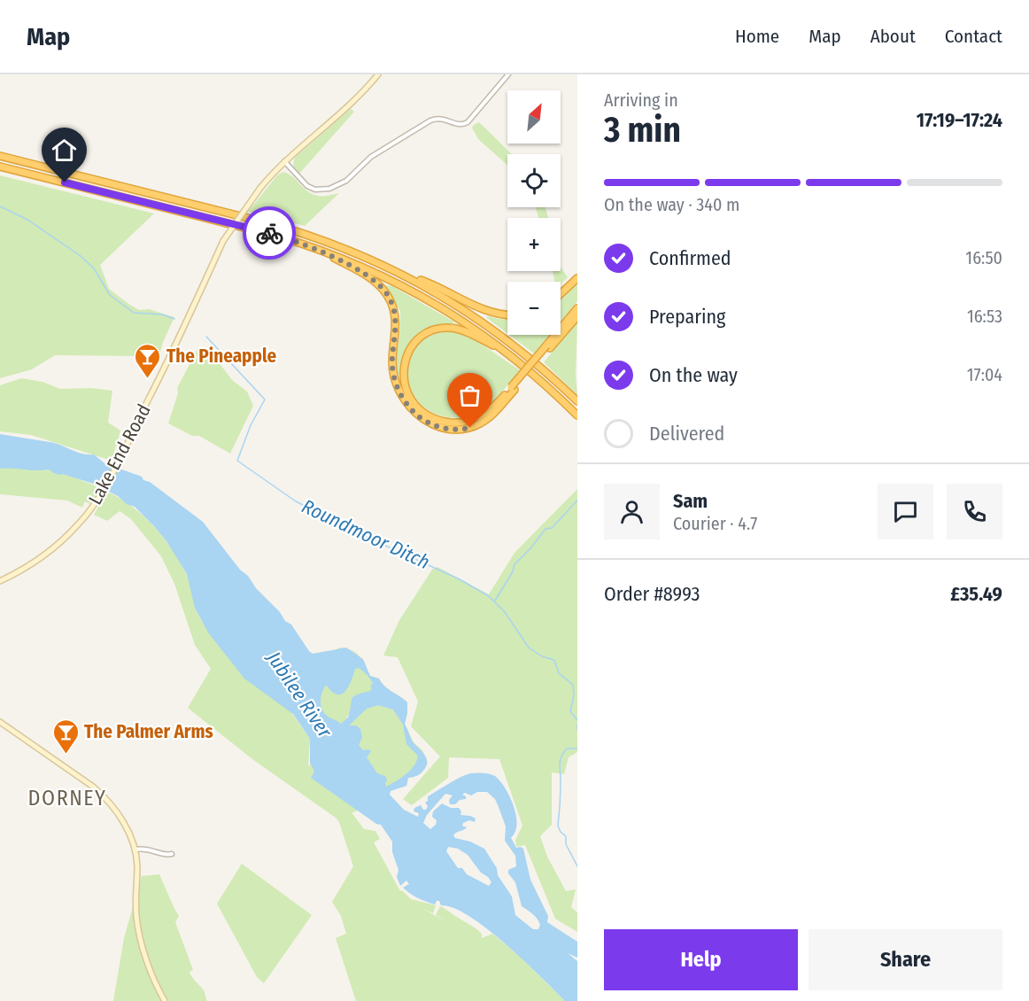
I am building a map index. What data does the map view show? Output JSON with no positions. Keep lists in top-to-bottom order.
{
  "streets": {
    "main road": ["Lake End Road"]
  },
  "districts": ["DORNEY"],
  "water": ["Roundmoor Ditch", "Jubilee River"],
  "places": {
    "bar": ["The Pineapple", "The Palmer Arms"]
  },
  "north": "top right",
  "page": {
    "header": "Map",
    "nav": [
      "Home",
      "Map",
      "About",
      "Contact"
    ],
    "heading": ["3 min", "Arriving in", "17:19–17:24"],
    "panel": [
      "Sam",
      "Courier · 4.7",
      "Order #8993",
      "£35.49"
    ],
    "map_buttons": ["+", "−"],
    "bar": "On the way · 340 m",
    "list": [
      ["Confirmed", "16:50"],
      ["Preparing", "16:53"],
      ["On the way", "17:04"],
      "Delivered"
    ],
    "buttons": ["Help", "Share"]
  }
}
